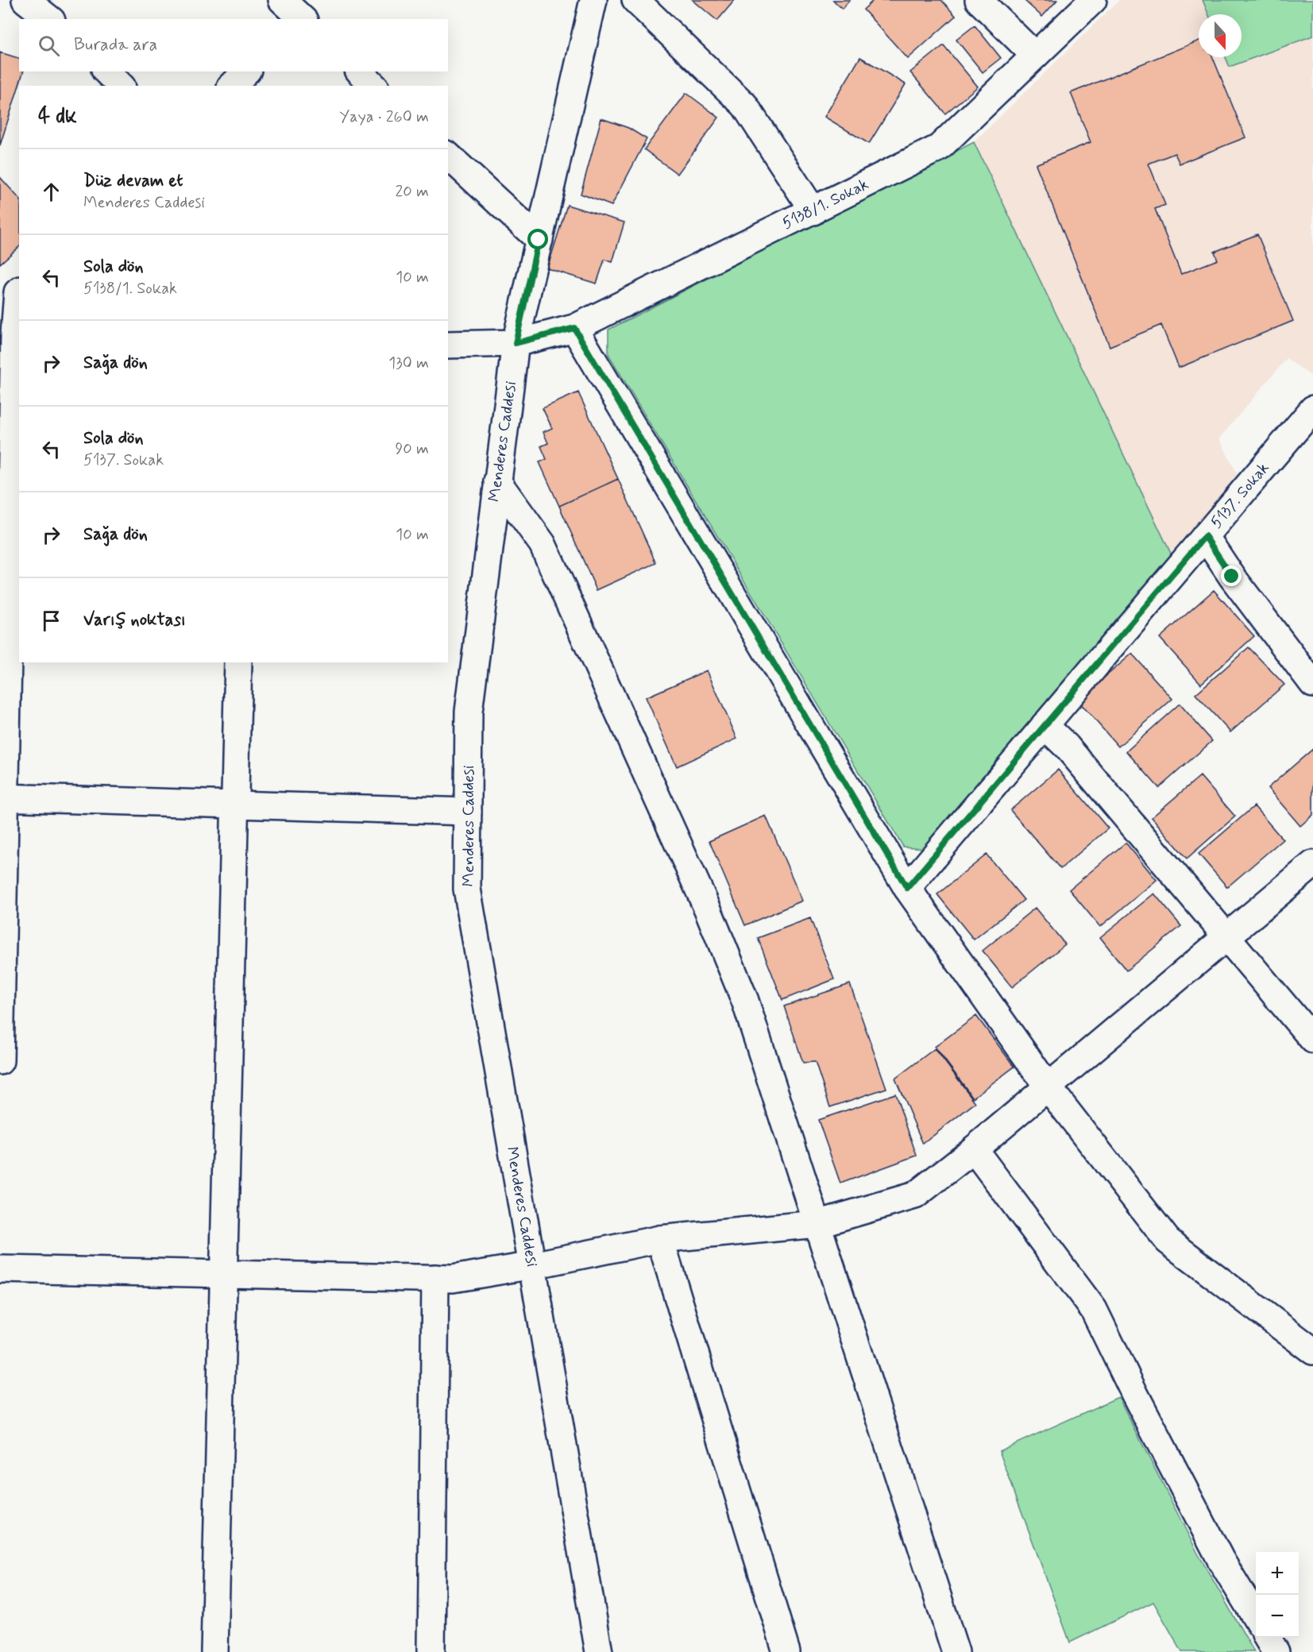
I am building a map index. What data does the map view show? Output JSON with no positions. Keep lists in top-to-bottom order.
{
  "streets": {
    "street": ["5138/1. Sokak", "Menderes Caddesi", "5137. Sokak"]
  },
  "crossings": [
    ["5138/1. Sokak", "Menderes Caddesi"]
  ],
  "north": "bottom",
  "page": {
    "search": "Burada ara",
    "heading": ["4 dk", "Yaya · 260 m"],
    "list": [
      ["Düz devam et", "Menderes Caddesi", "20 m"],
      ["Sola dön", "5138/1. Sokak", "10 m"],
      ["Sağa dön", "130 m"],
      ["Sola dön", "5137. Sokak", "90 m"],
      ["Sağa dön", "10 m"],
      "Varış noktası"
    ],
    "map_buttons": ["+", "−"]
  }
}
